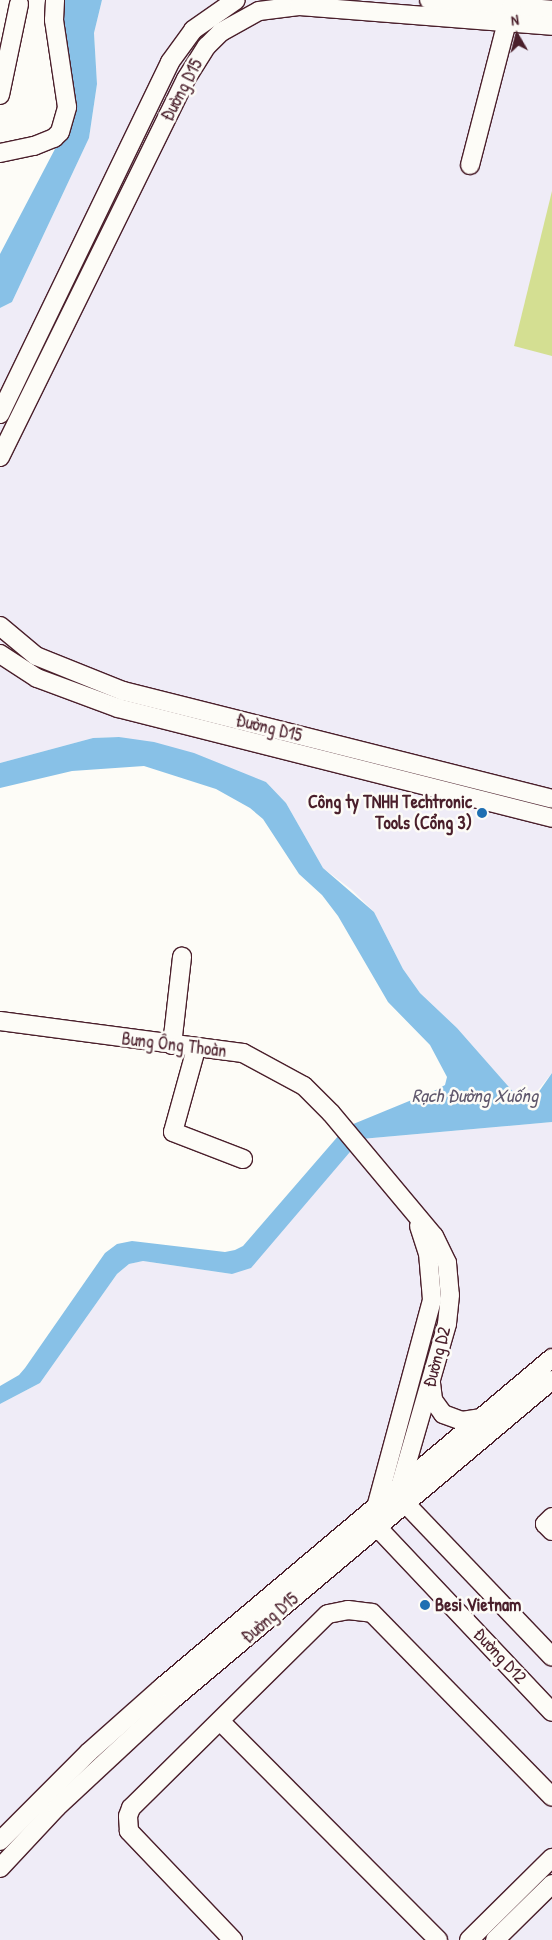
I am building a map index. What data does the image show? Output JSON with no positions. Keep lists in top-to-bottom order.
{
  "streets": {
    "street": [
      "Đường D15",
      "Bưng Ông Thoàn",
      "Đường D2",
      "Đường D12"
    ]
  },
  "crossings": [
    ["Đường D15", "Đường D2"],
    ["Đường D15", "Đường D12"],
    ["Bưng Ông Thoàn", "Đường D2"]
  ],
  "water": ["Rạch Đường Xuống"],
  "places": ["Công ty TNHH Techtronic Tools (Cổng 3)", "Besi Vietnam"],
  "north": "top"
}
